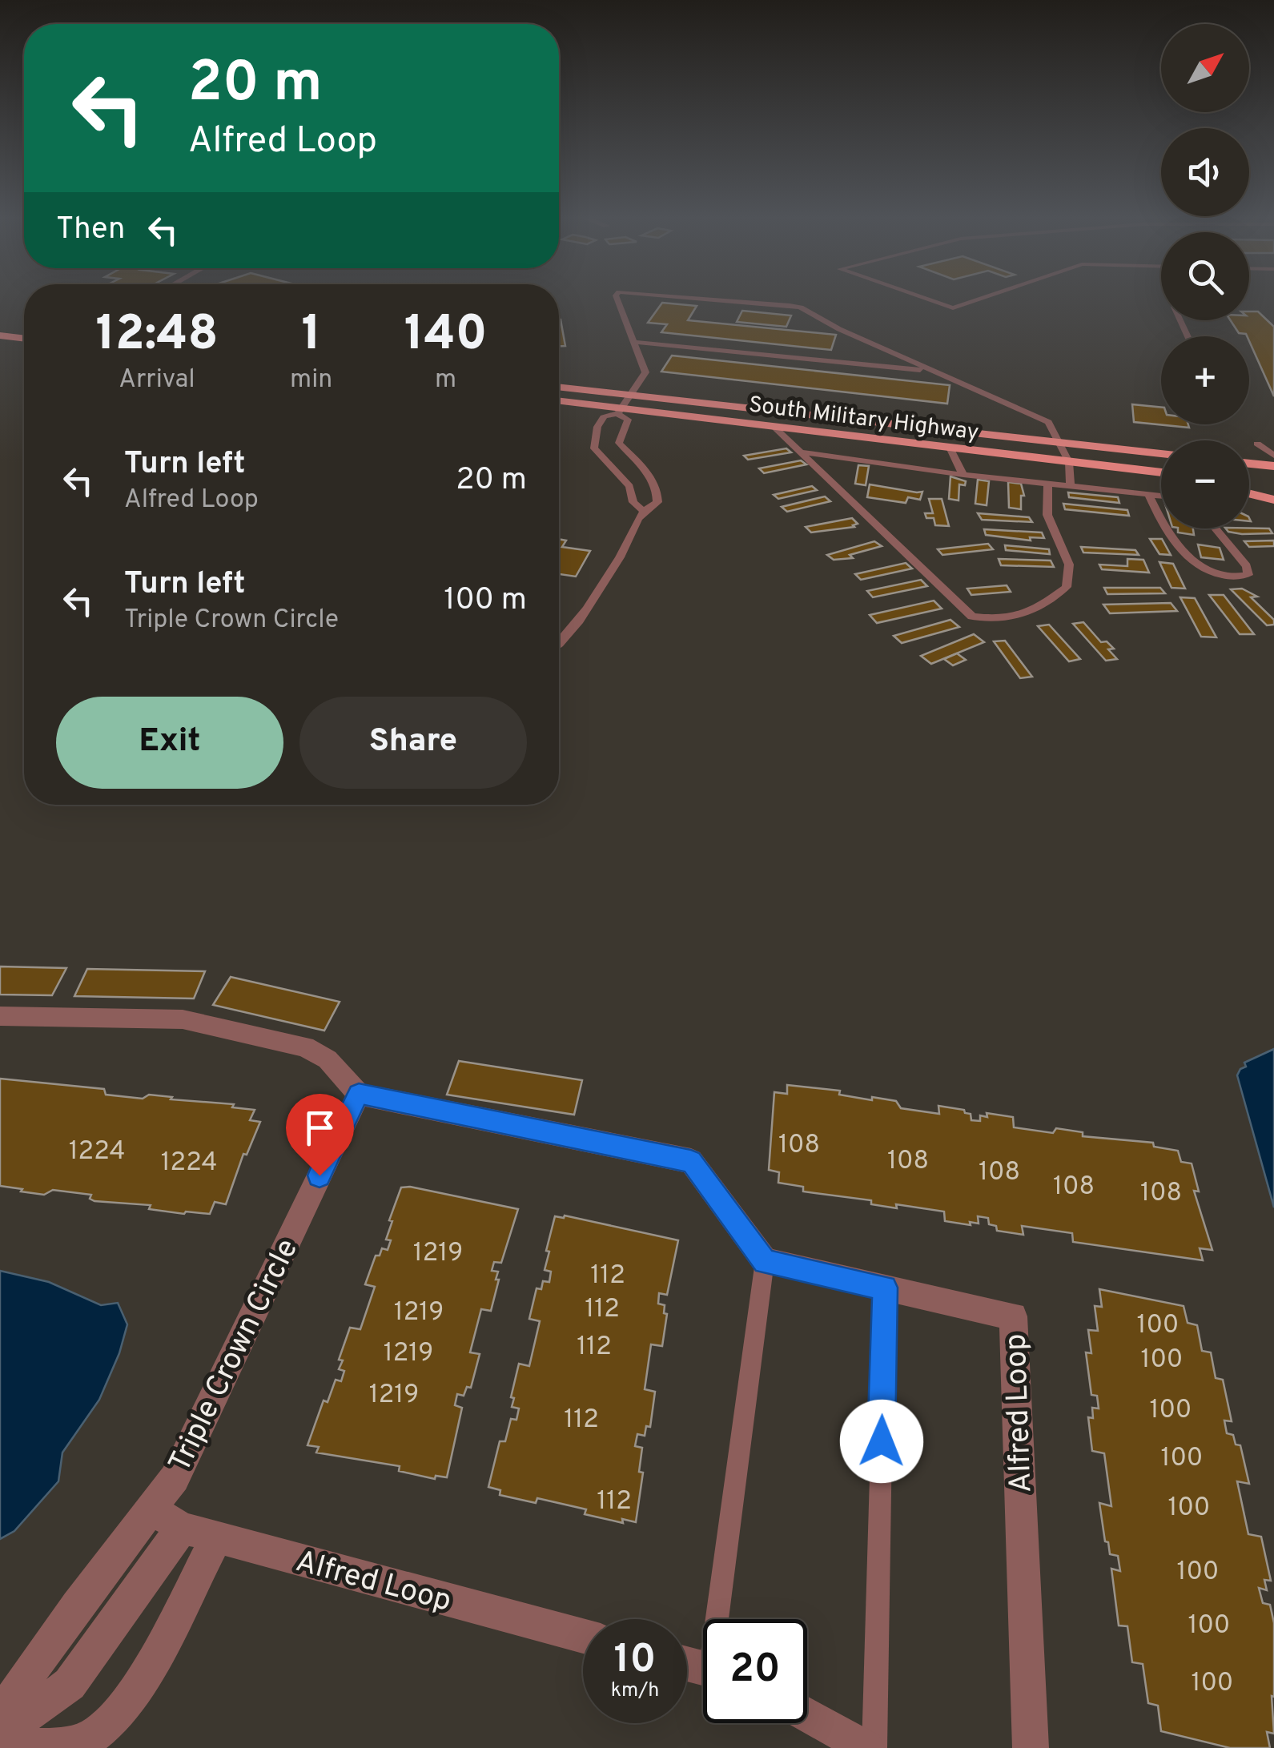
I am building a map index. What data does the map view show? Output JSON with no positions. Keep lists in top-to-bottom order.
{
  "streets": {
    "main road": ["South Military Highway"],
    "street": ["Triple Crown Circle", "Alfred Loop"]
  },
  "crossings": [
    ["Triple Crown Circle", "Alfred Loop"]
  ],
  "house_numbers": [
    "108",
    "1224",
    "108",
    "1224",
    "108",
    "108",
    "108",
    "1219",
    "112",
    "112",
    "1219",
    "100",
    "112",
    "1219",
    "100",
    "1219",
    "100",
    "112",
    "100",
    "112",
    "100",
    "100",
    "100",
    "100"
  ],
  "north": "top right",
  "page": {
    "map_buttons": ["+", "−"],
    "turn": ["20 m", "Alfred Loop"],
    "then": "Then",
    "eta": [
      "12:48",
      "Arrival",
      "1",
      "min",
      "140",
      "m"
    ],
    "list": [
      {
        "name": "Turn left",
        "note": "Alfred Loop",
        "value": "20 m"
      },
      {
        "name": "Turn left",
        "note": "Triple Crown Circle",
        "value": "100 m"
      }
    ],
    "buttons": ["Exit", "Share"],
    "speed": "10 km/h",
    "limit": "20"
  }
}
